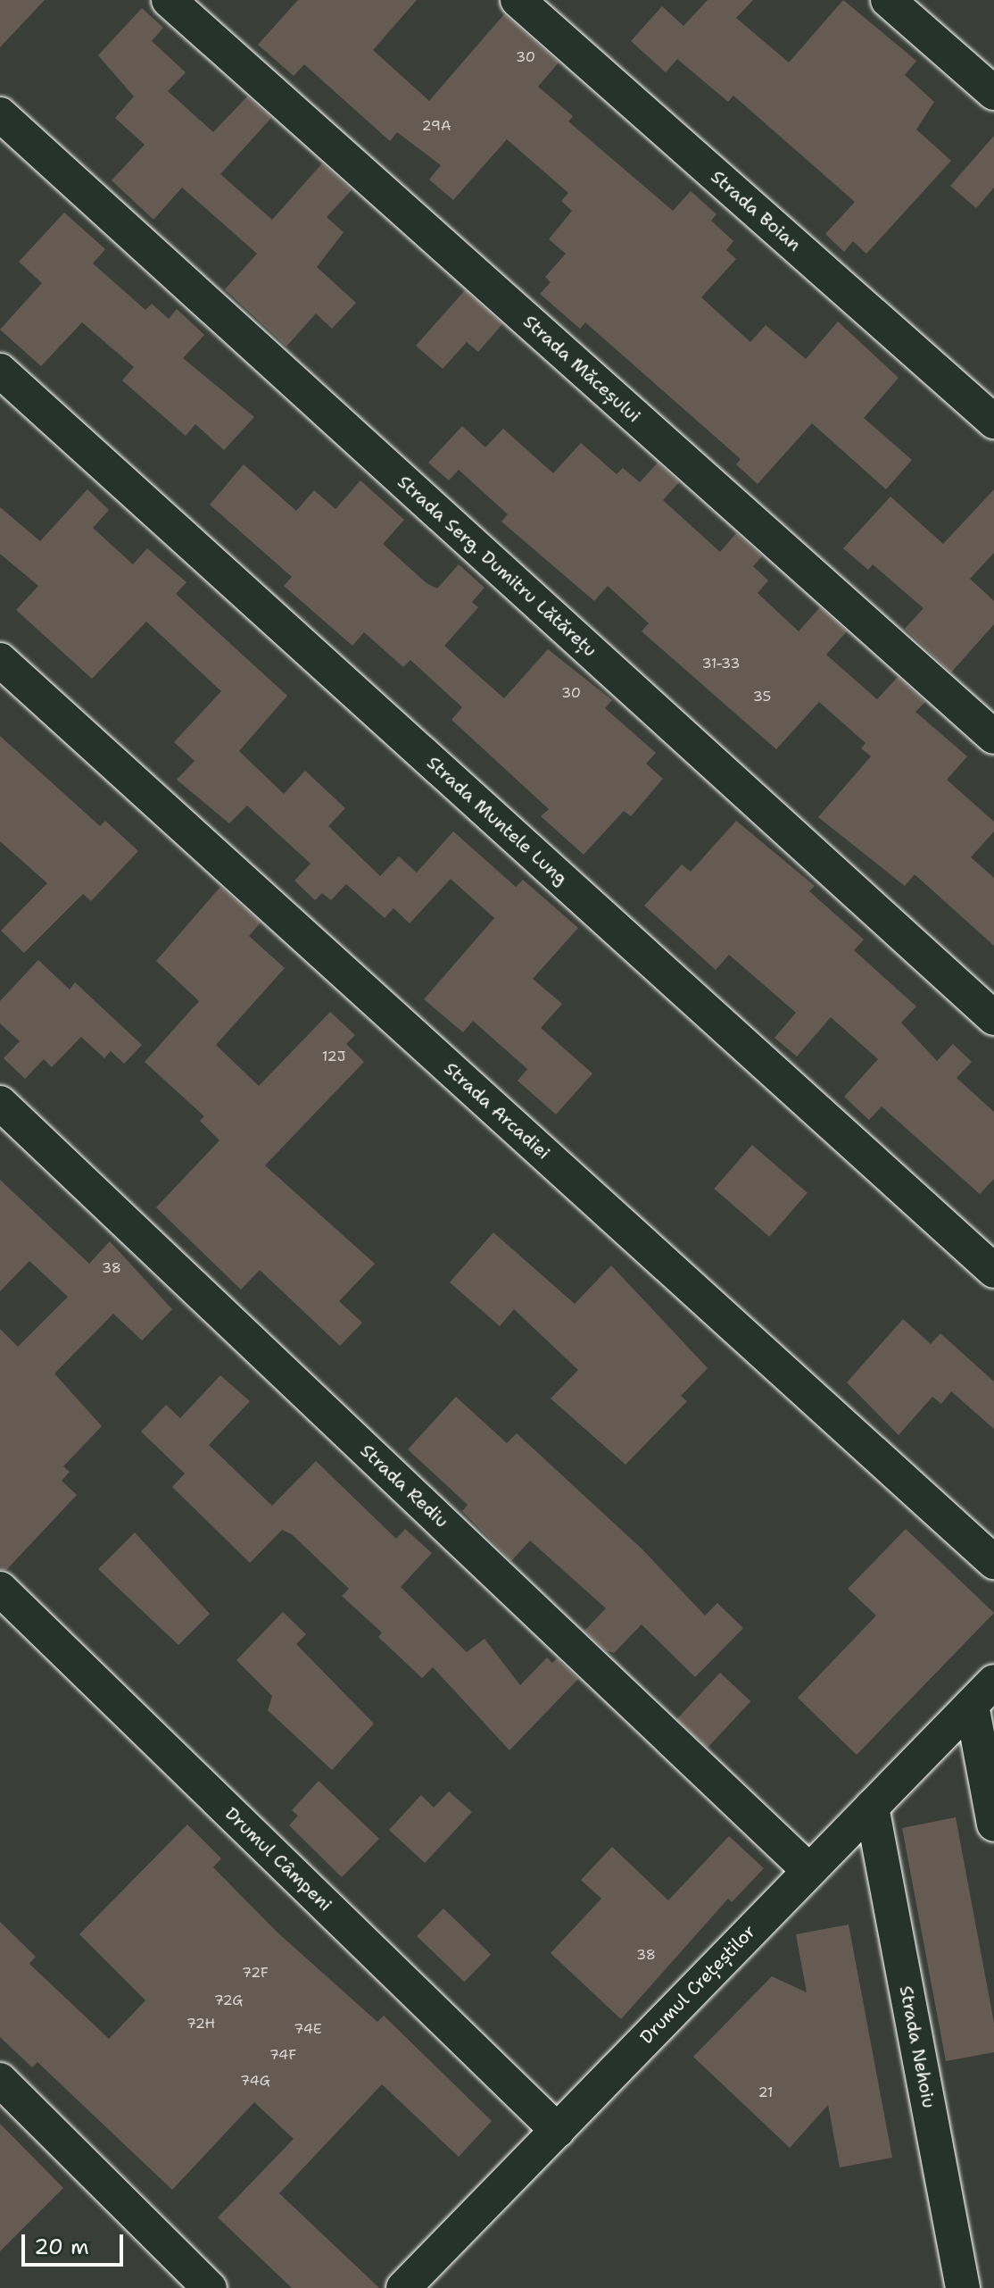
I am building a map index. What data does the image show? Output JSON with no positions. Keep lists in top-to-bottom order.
{
  "streets": {
    "street": [
      "Strada Boian",
      "Strada Măceșului",
      "Strada Serg. Dumitru Lătărețu",
      "Strada Muntele Lung",
      "Strada Arcadiei",
      "Strada Rediu",
      "Drumul Câmpeni",
      "Drumul Crețeștilor",
      "Strada Nehoiu"
    ]
  },
  "crossings": [
    ["Strada Rediu", "Drumul Crețeștilor"],
    ["Drumul Câmpeni", "Drumul Crețeștilor"],
    ["Drumul Crețeștilor", "Strada Nehoiu"]
  ],
  "house_numbers": [
    "30",
    "29A",
    "31-33",
    "30",
    "35",
    "12J",
    "38",
    "38",
    "72F",
    "72G",
    "72H",
    "74E",
    "74F",
    "74G",
    "21"
  ],
  "scale_bar": "20 m"
}
